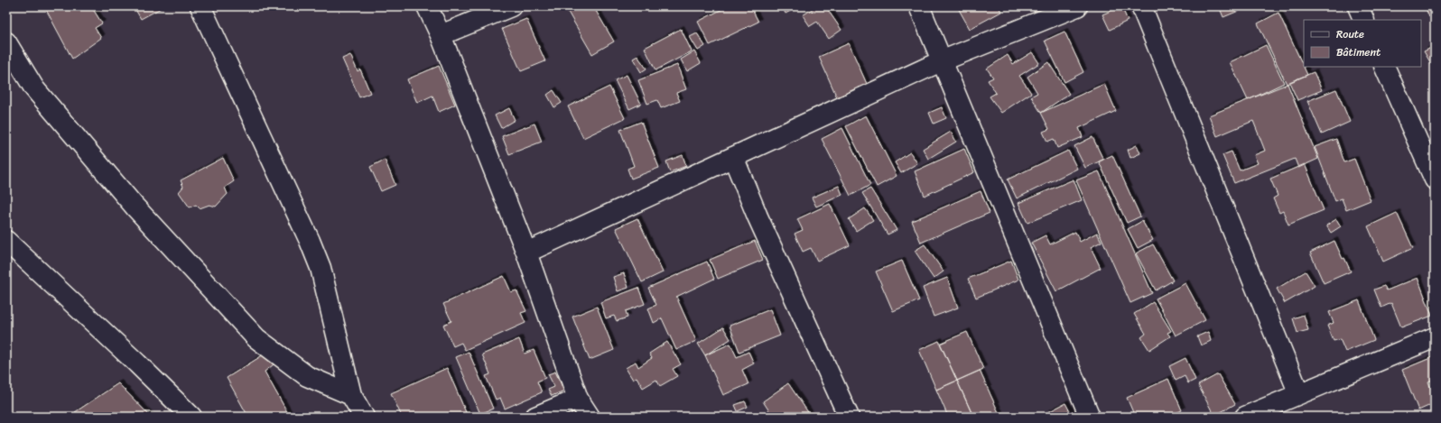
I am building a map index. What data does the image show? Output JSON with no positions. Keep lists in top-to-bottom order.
{
  "legend": ["Route", "Bâtiment"]
}
